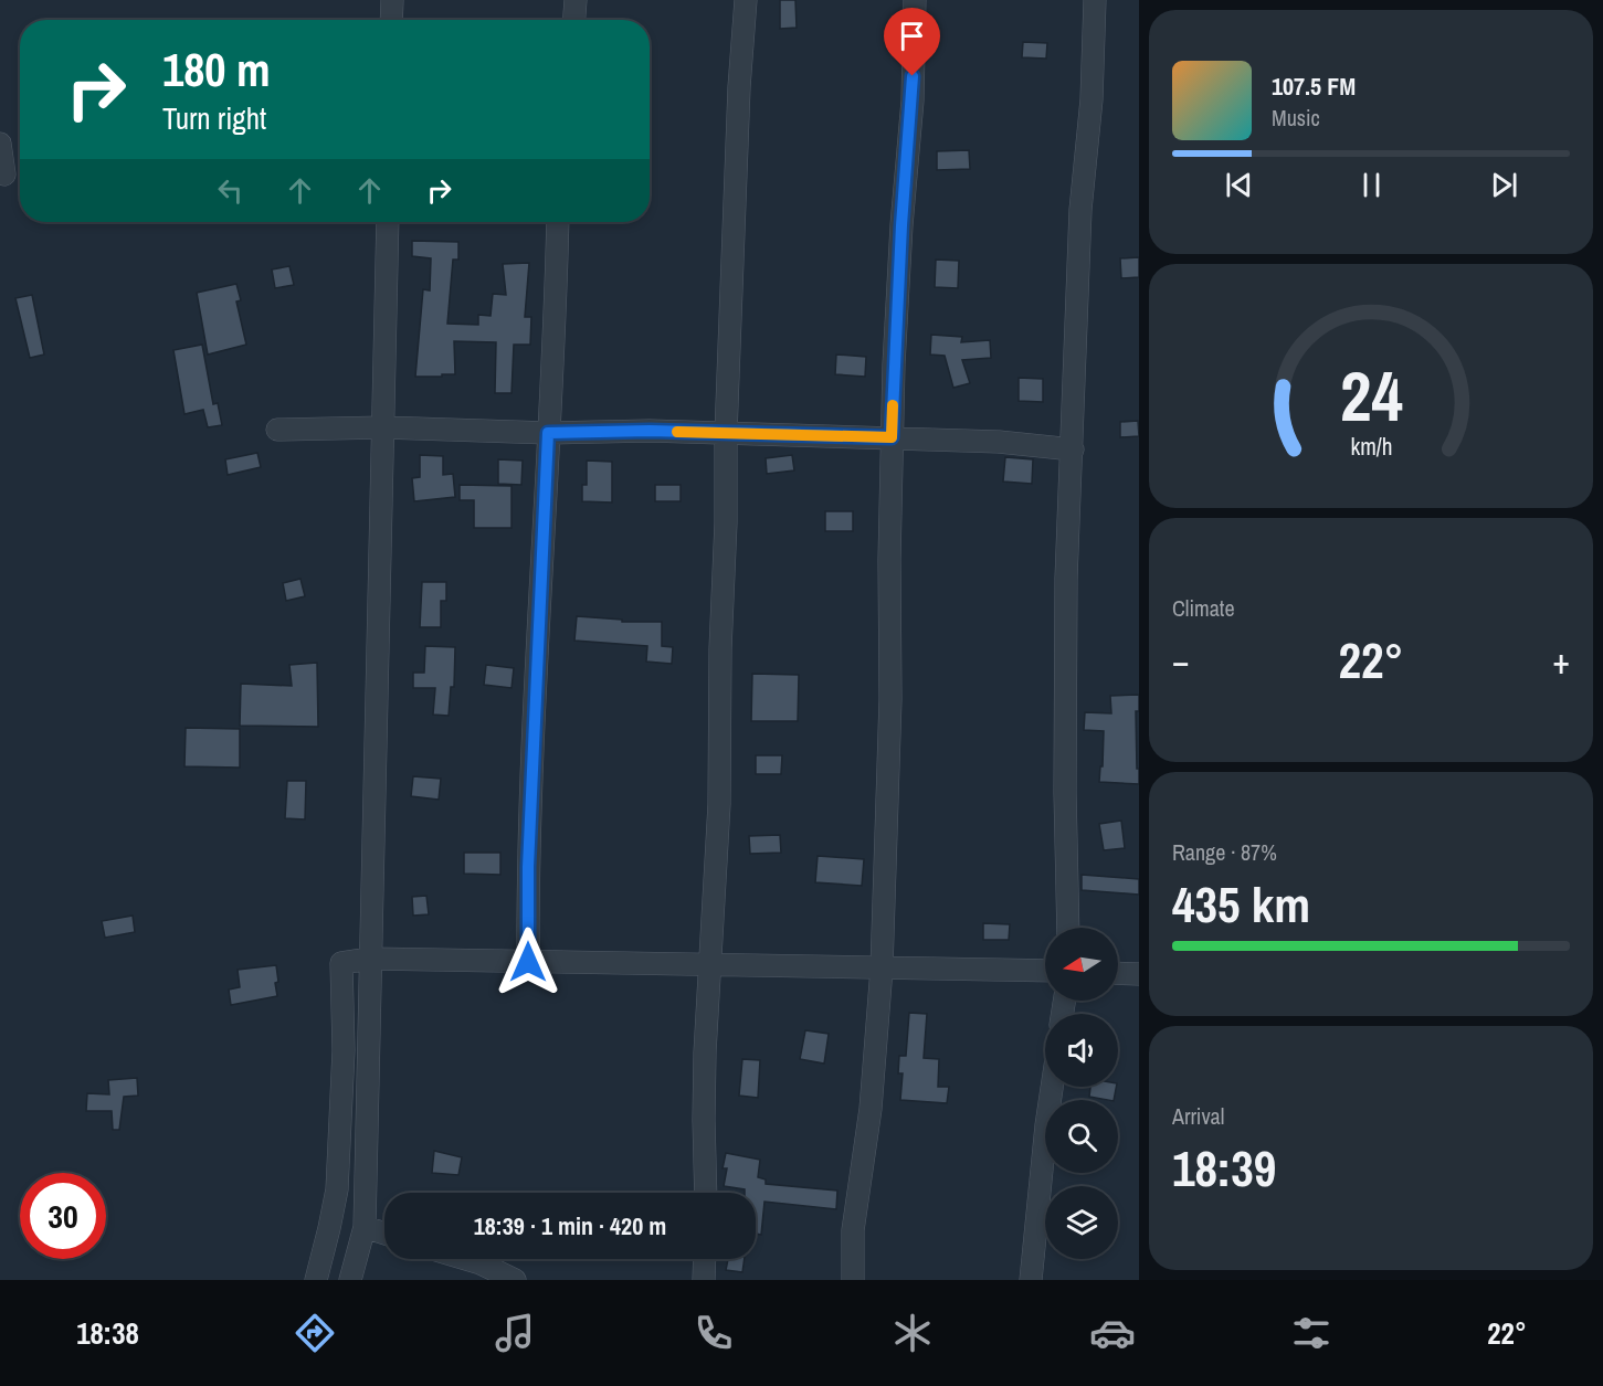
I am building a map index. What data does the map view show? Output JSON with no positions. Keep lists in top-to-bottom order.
{
  "north": "left",
  "page": {
    "turn": ["180 m", "Turn right"],
    "song": ["107.5 FM", "Music"],
    "tile": [
      "Climate",
      ["Range · 87%", "435 km"],
      ["Arrival", "18:39"]
    ],
    "heat": ["−", "22°", "+"],
    "limit": "30",
    "trip": "18:39 · 1 min · 420 m",
    "tabs": ["18:38", "22°"],
    "gauge": ["24", "km/h"]
  }
}
